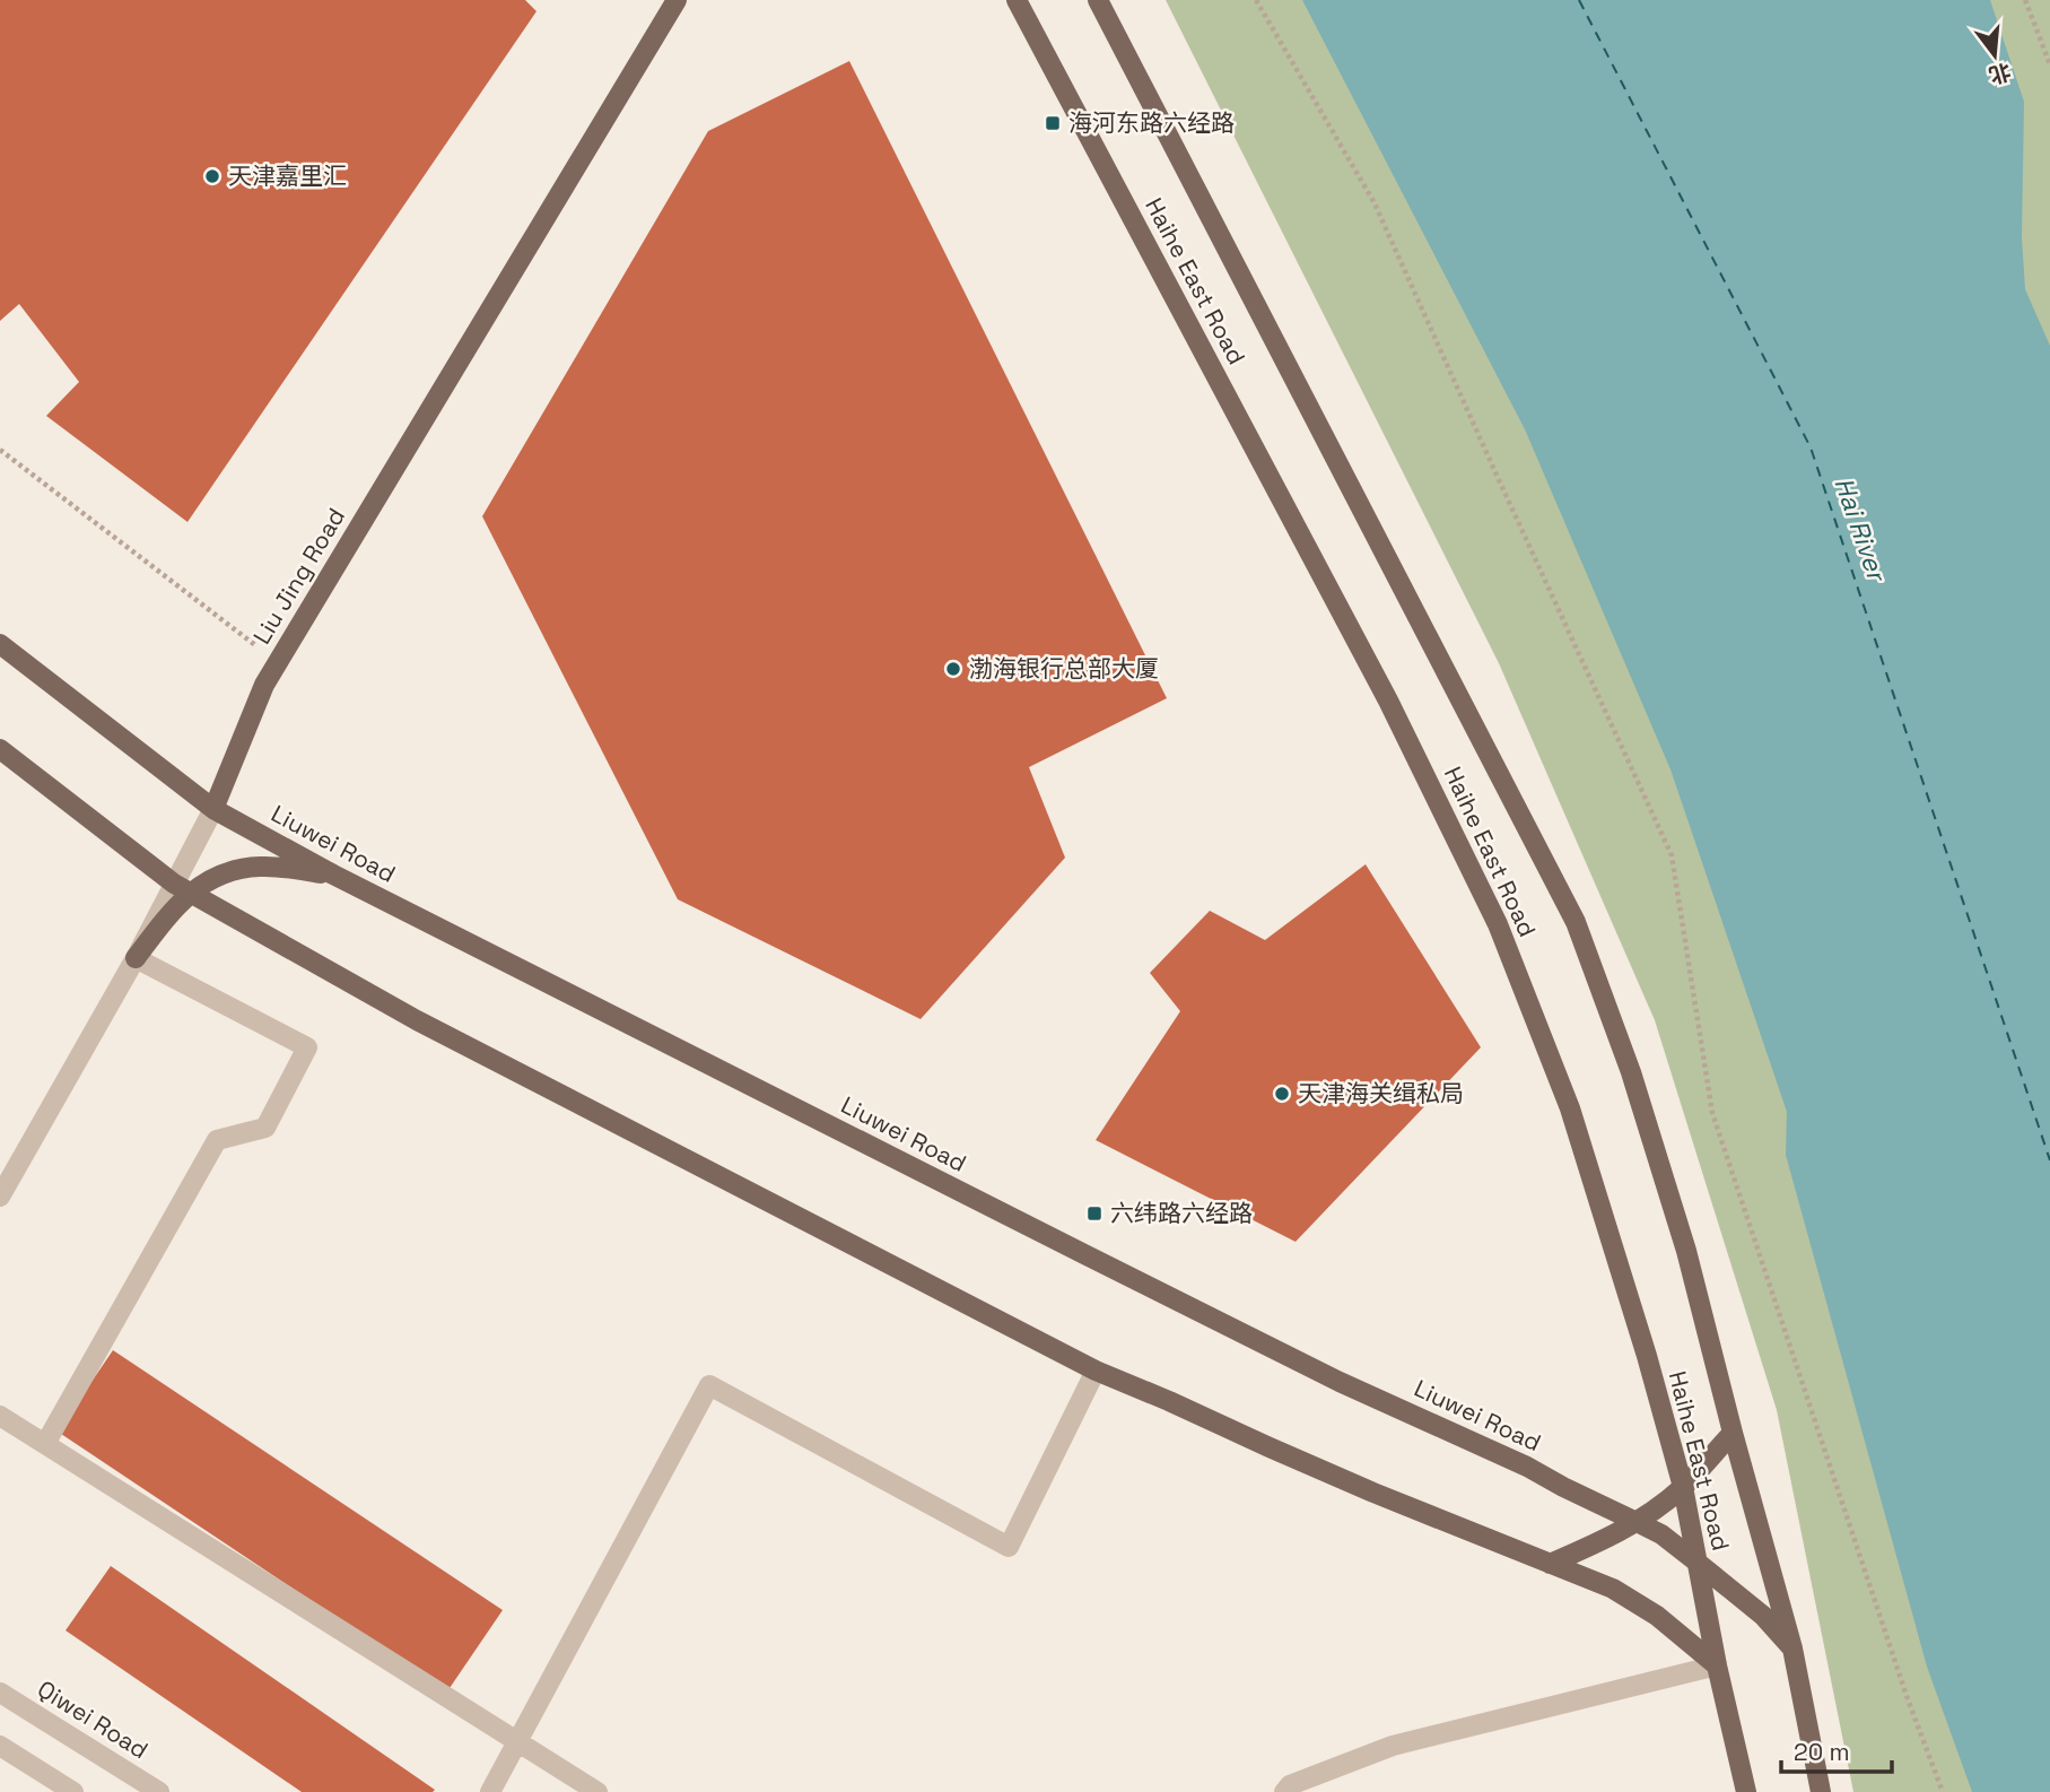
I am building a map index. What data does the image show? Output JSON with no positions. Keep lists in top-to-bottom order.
{
  "streets": {
    "main road": ["Haihe East Road", "Liu Jing Road", "Liuwei Road"],
    "street": ["Qiwei Road"]
  },
  "crossings": [
    ["Haihe East Road", "Liuwei Road"],
    ["Liu Jing Road", "Liuwei Road"]
  ],
  "water": ["Hai River"],
  "places": {
    "transit": ["海河东路六经路", "六纬路六经路"],
    "other": ["天津嘉里汇", "渤海银行总部大厦", "天津海关缉私局"]
  },
  "scale_bar": "20 m",
  "north": "bottom"
}
